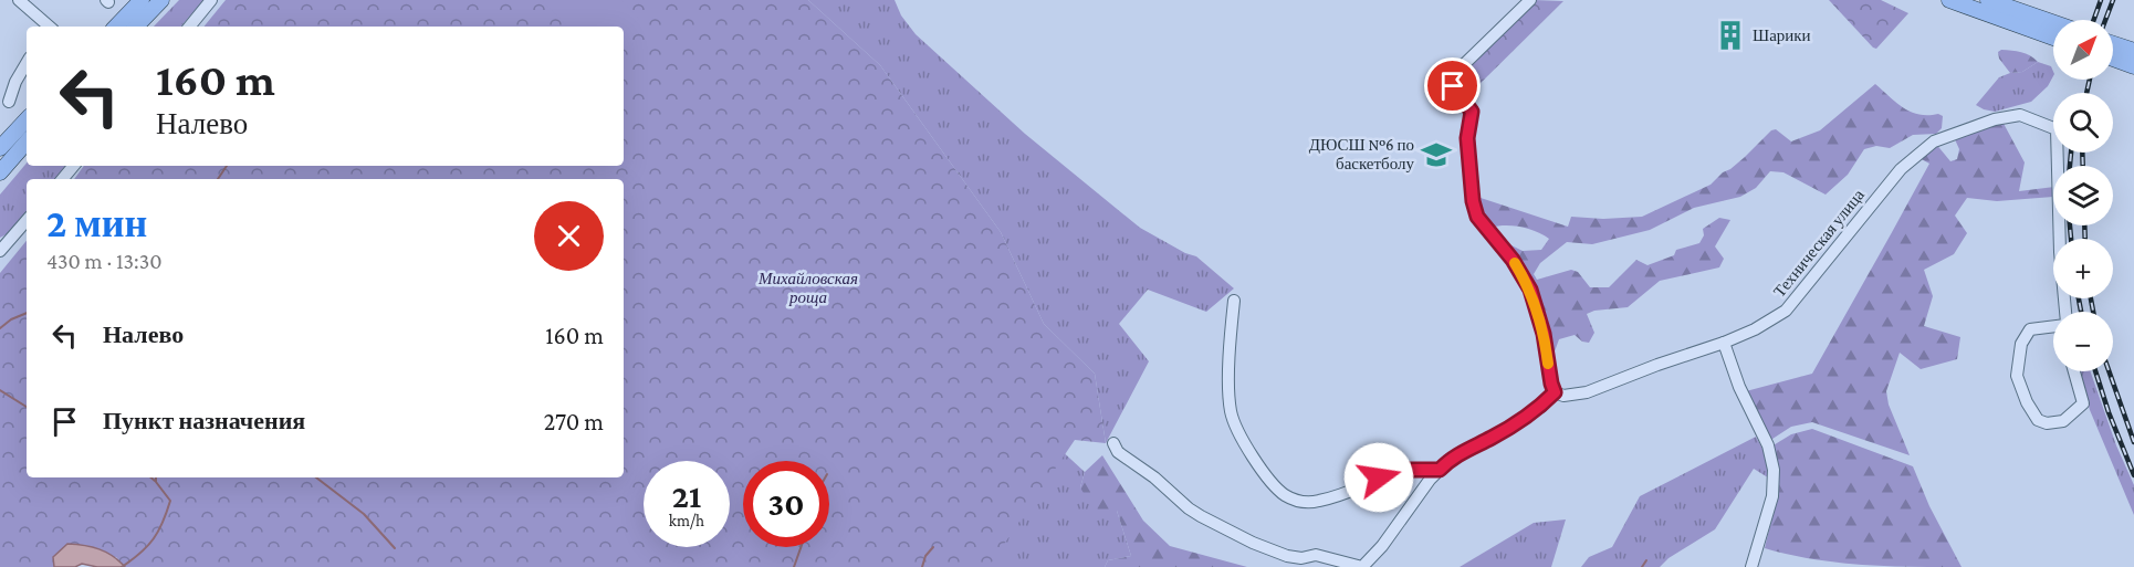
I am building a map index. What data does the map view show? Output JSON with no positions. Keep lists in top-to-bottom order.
{
  "streets": {
    "street": ["Техническая улица"]
  },
  "parks": ["Михайловская роща"],
  "places": {
    "building": ["Шарики"],
    "school or university": ["ДЮСШ №6 по баскетболу"]
  },
  "north": "top right",
  "page": {
    "map_buttons": ["+", "−"],
    "turn": ["160 m", "Налево"],
    "heading": ["2 мин", "430 m · 13:30"],
    "list": [
      {
        "name": "Налево",
        "value": "160 m"
      },
      {
        "name": "Пункт назначения",
        "value": "270 m"
      }
    ],
    "speed": "21 km/h",
    "limit": "30"
  }
}
